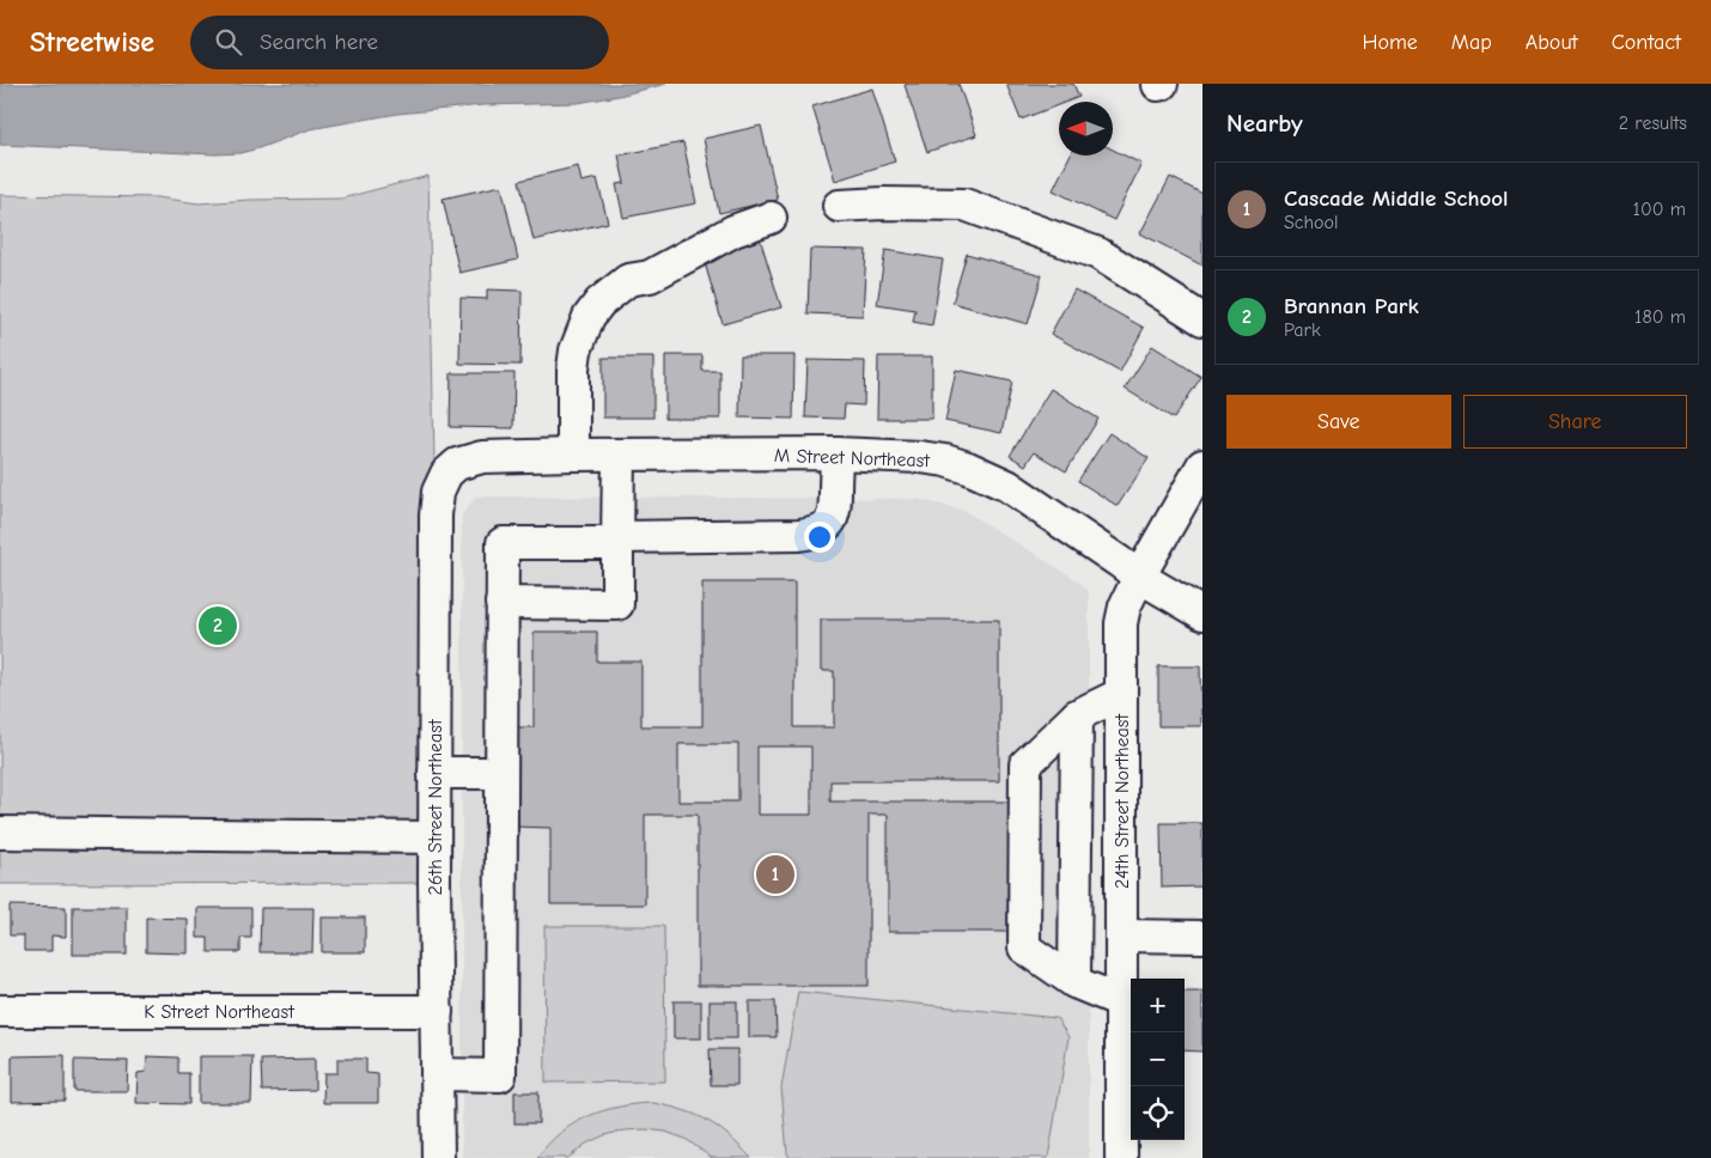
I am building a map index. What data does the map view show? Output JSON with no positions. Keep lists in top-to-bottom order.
{
  "streets": {
    "street": [
      "M Street Northeast",
      "24th Street Northeast",
      "26th Street Northeast",
      "K Street Northeast"
    ]
  },
  "crossings": [
    ["M Street Northeast", "24th Street Northeast"],
    ["M Street Northeast", "26th Street Northeast"],
    ["26th Street Northeast", "K Street Northeast"]
  ],
  "north": "left",
  "page": {
    "header": "Streetwise",
    "search": "Search here",
    "nav": [
      "Home",
      "Map",
      "About",
      "Contact"
    ],
    "heading": ["Nearby", "2 results"],
    "list": [
      {
        "mark": "1",
        "name": "Cascade Middle School",
        "note": "School",
        "value": "100 m"
      },
      {
        "mark": "2",
        "name": "Brannan Park",
        "note": "Park",
        "value": "180 m"
      }
    ],
    "buttons": ["Save", "Share"],
    "pins": ["2", "1"],
    "map_buttons": ["+", "−"]
  }
}
